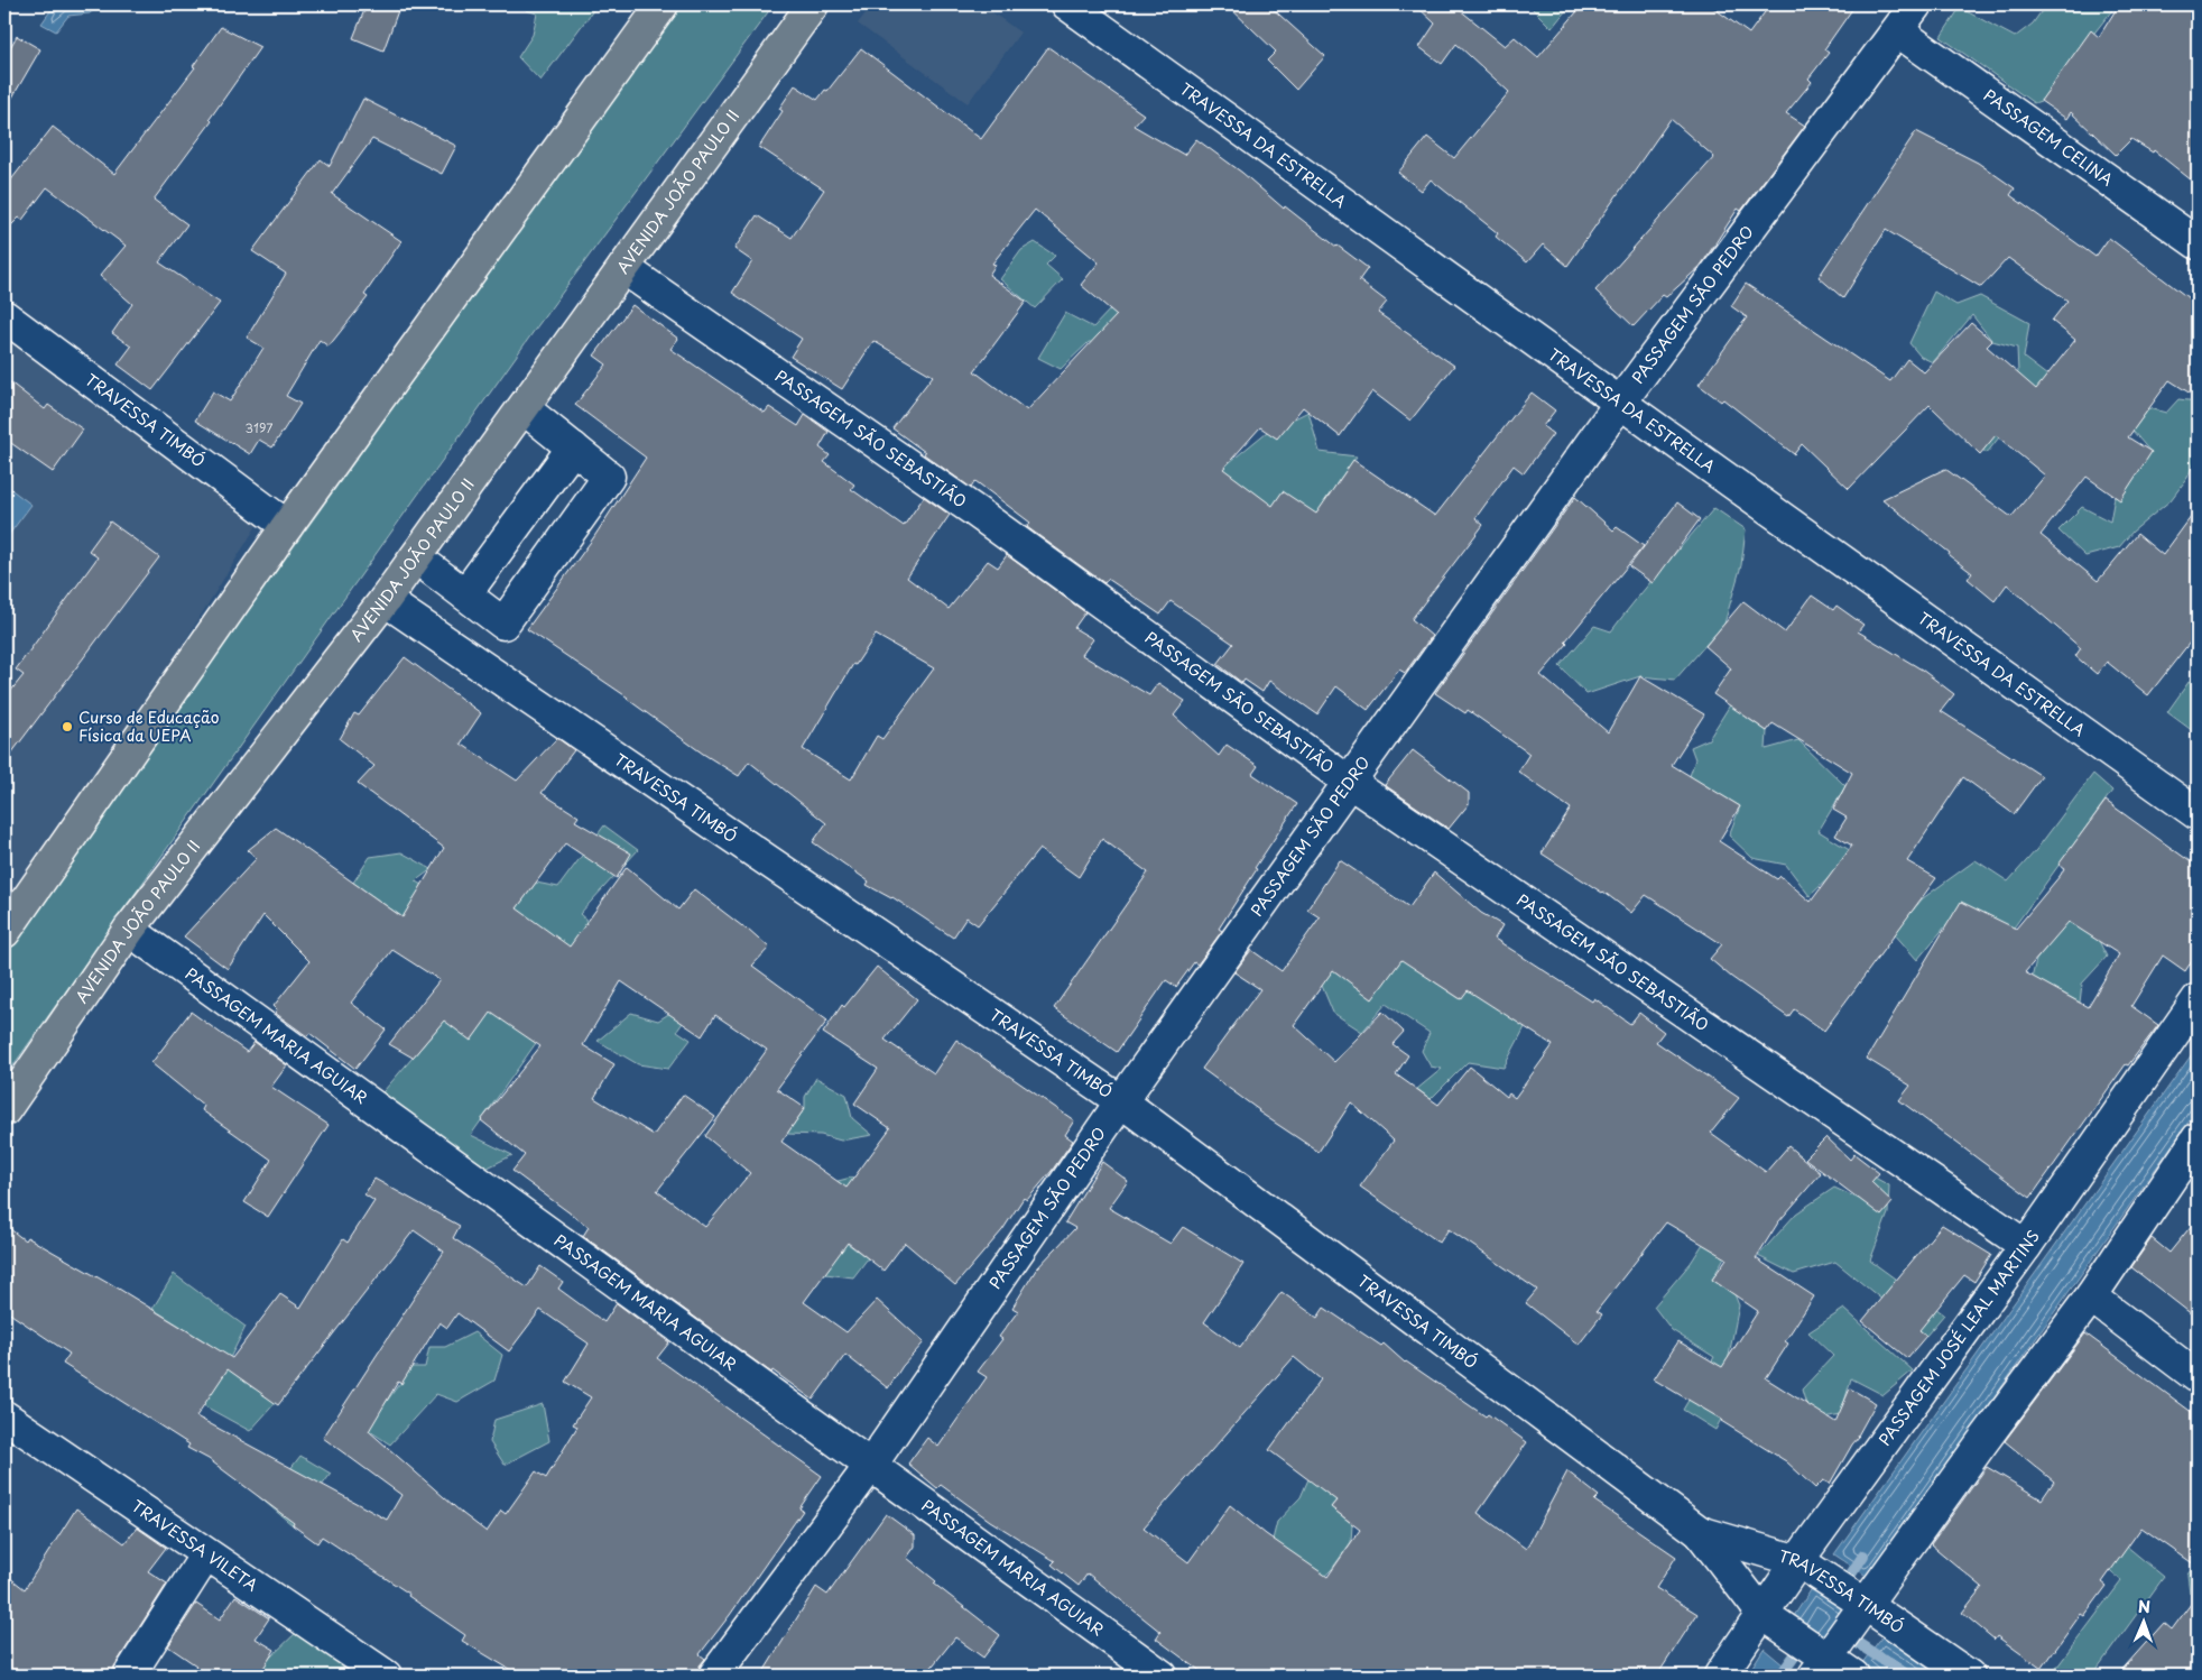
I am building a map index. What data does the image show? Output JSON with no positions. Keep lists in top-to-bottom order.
{
  "streets": {
    "main road": ["AVENIDA JOÃO PAULO II"],
    "street": [
      "PASSAGEM CELINA",
      "TRAVESSA DA ESTRELLA",
      "PASSAGEM SÃO PEDRO",
      "TRAVESSA TIMBÓ",
      "PASSAGEM SÃO SEBASTIÃO",
      "PASSAGEM MARIA AGUIAR",
      "PASSAGEM JOSÉ LEAL MARTINS",
      "TRAVESSA VILETA"
    ]
  },
  "crossings": [
    ["PASSAGEM CELINA", "PASSAGEM SÃO PEDRO"],
    ["TRAVESSA DA ESTRELLA", "PASSAGEM SÃO PEDRO"],
    ["AVENIDA JOÃO PAULO II", "TRAVESSA TIMBÓ"],
    ["AVENIDA JOÃO PAULO II", "PASSAGEM SÃO SEBASTIÃO"],
    ["AVENIDA JOÃO PAULO II", "PASSAGEM MARIA AGUIAR"],
    ["PASSAGEM SÃO PEDRO", "TRAVESSA TIMBÓ"],
    ["PASSAGEM SÃO PEDRO", "PASSAGEM SÃO SEBASTIÃO"],
    ["PASSAGEM SÃO PEDRO", "PASSAGEM MARIA AGUIAR"],
    ["TRAVESSA TIMBÓ", "PASSAGEM JOSÉ LEAL MARTINS"],
    ["PASSAGEM SÃO SEBASTIÃO", "PASSAGEM JOSÉ LEAL MARTINS"]
  ],
  "places": ["Curso de Educação Física da UEPA"],
  "house_numbers": ["3197"],
  "north": "top"
}
